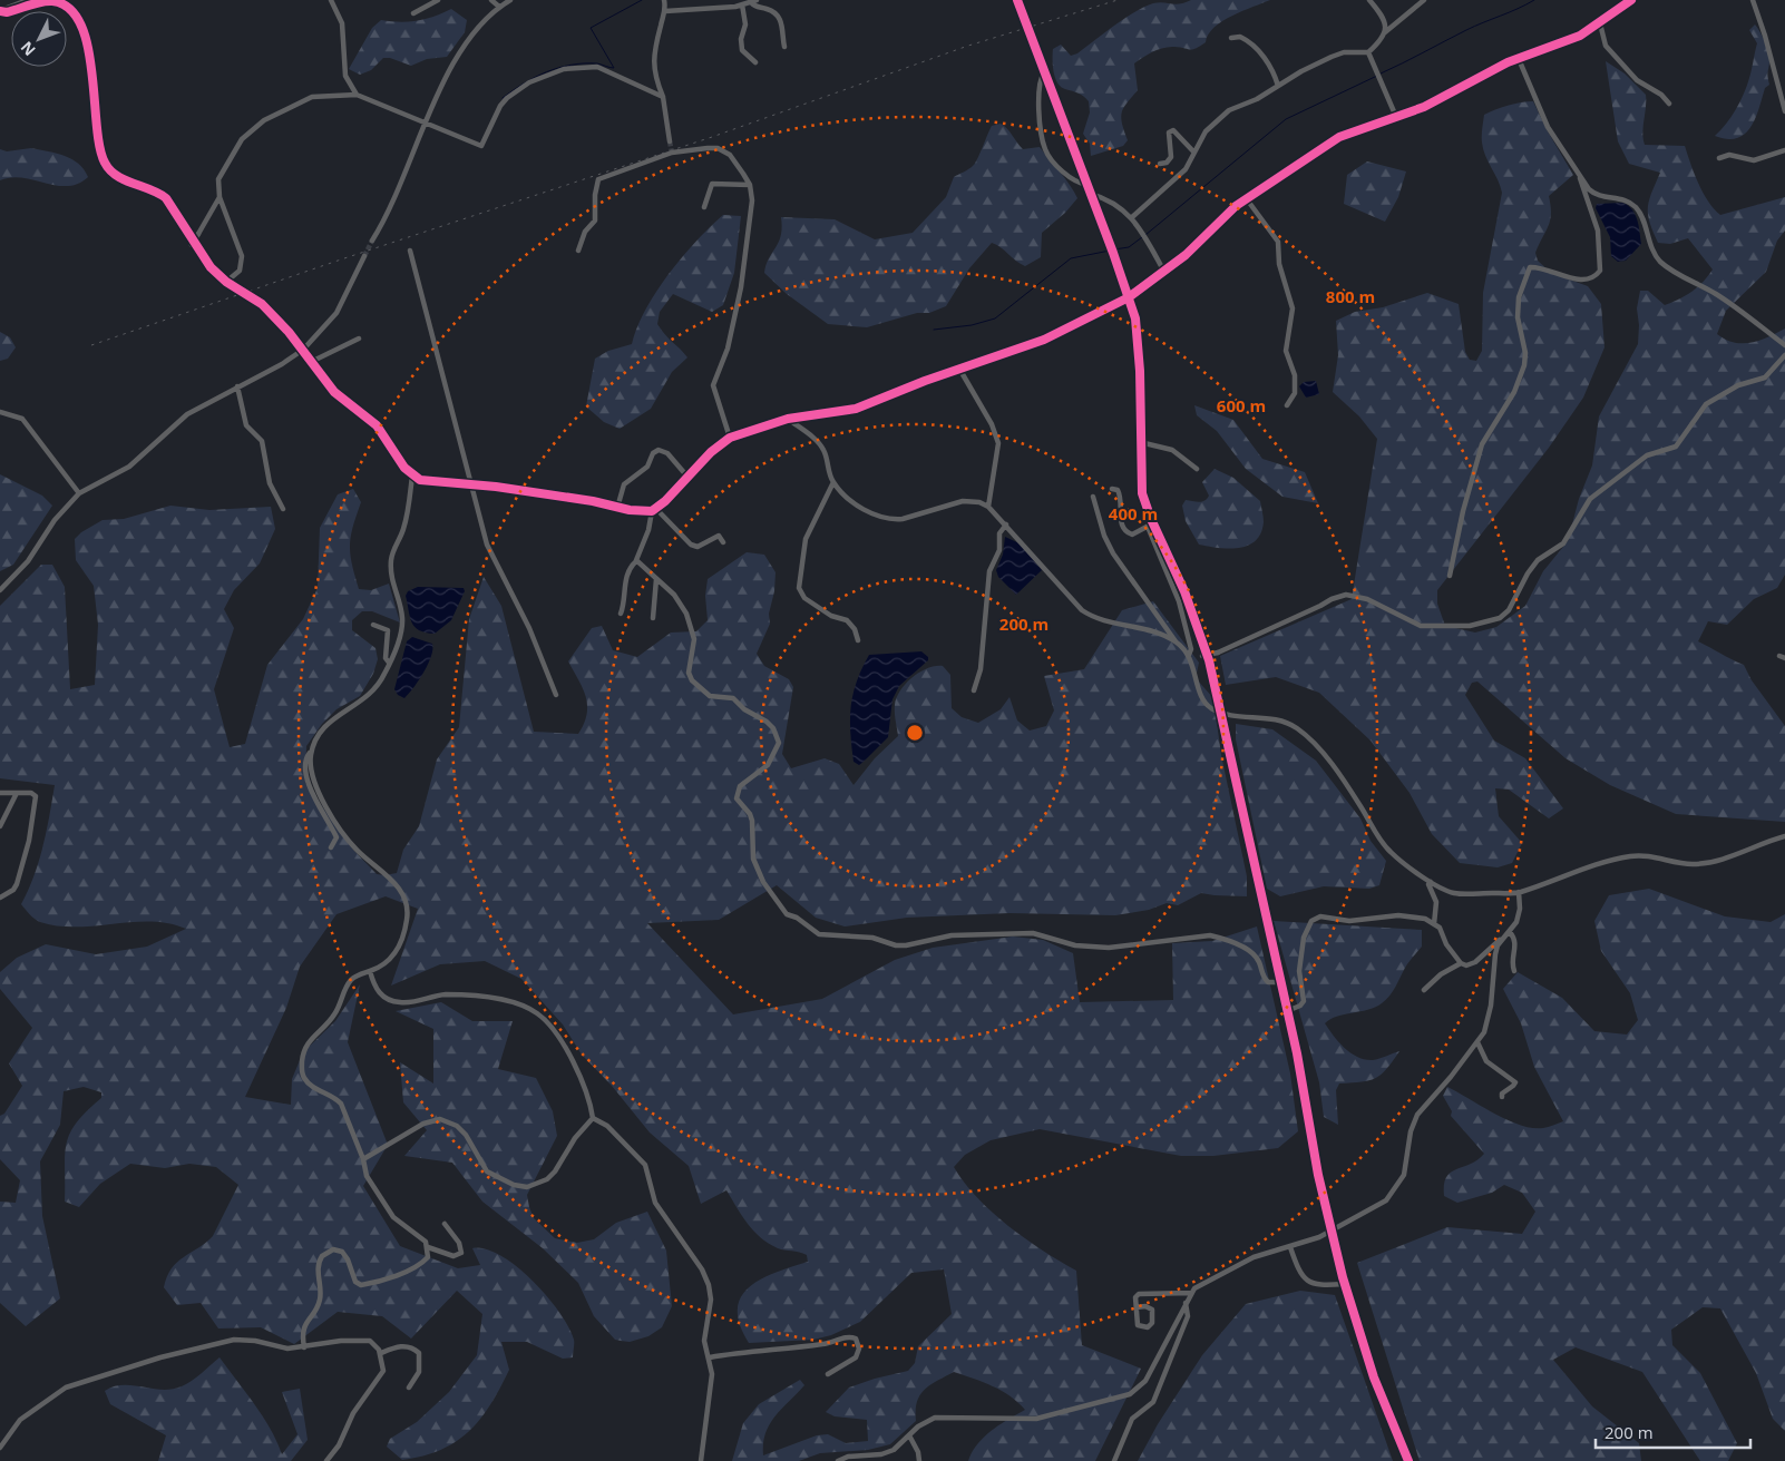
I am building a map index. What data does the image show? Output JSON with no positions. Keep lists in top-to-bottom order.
{
  "scale_bar": "200 m",
  "north": "bottom left",
  "rings": [
    "800 m",
    "600 m",
    "400 m",
    "200 m"
  ]
}
